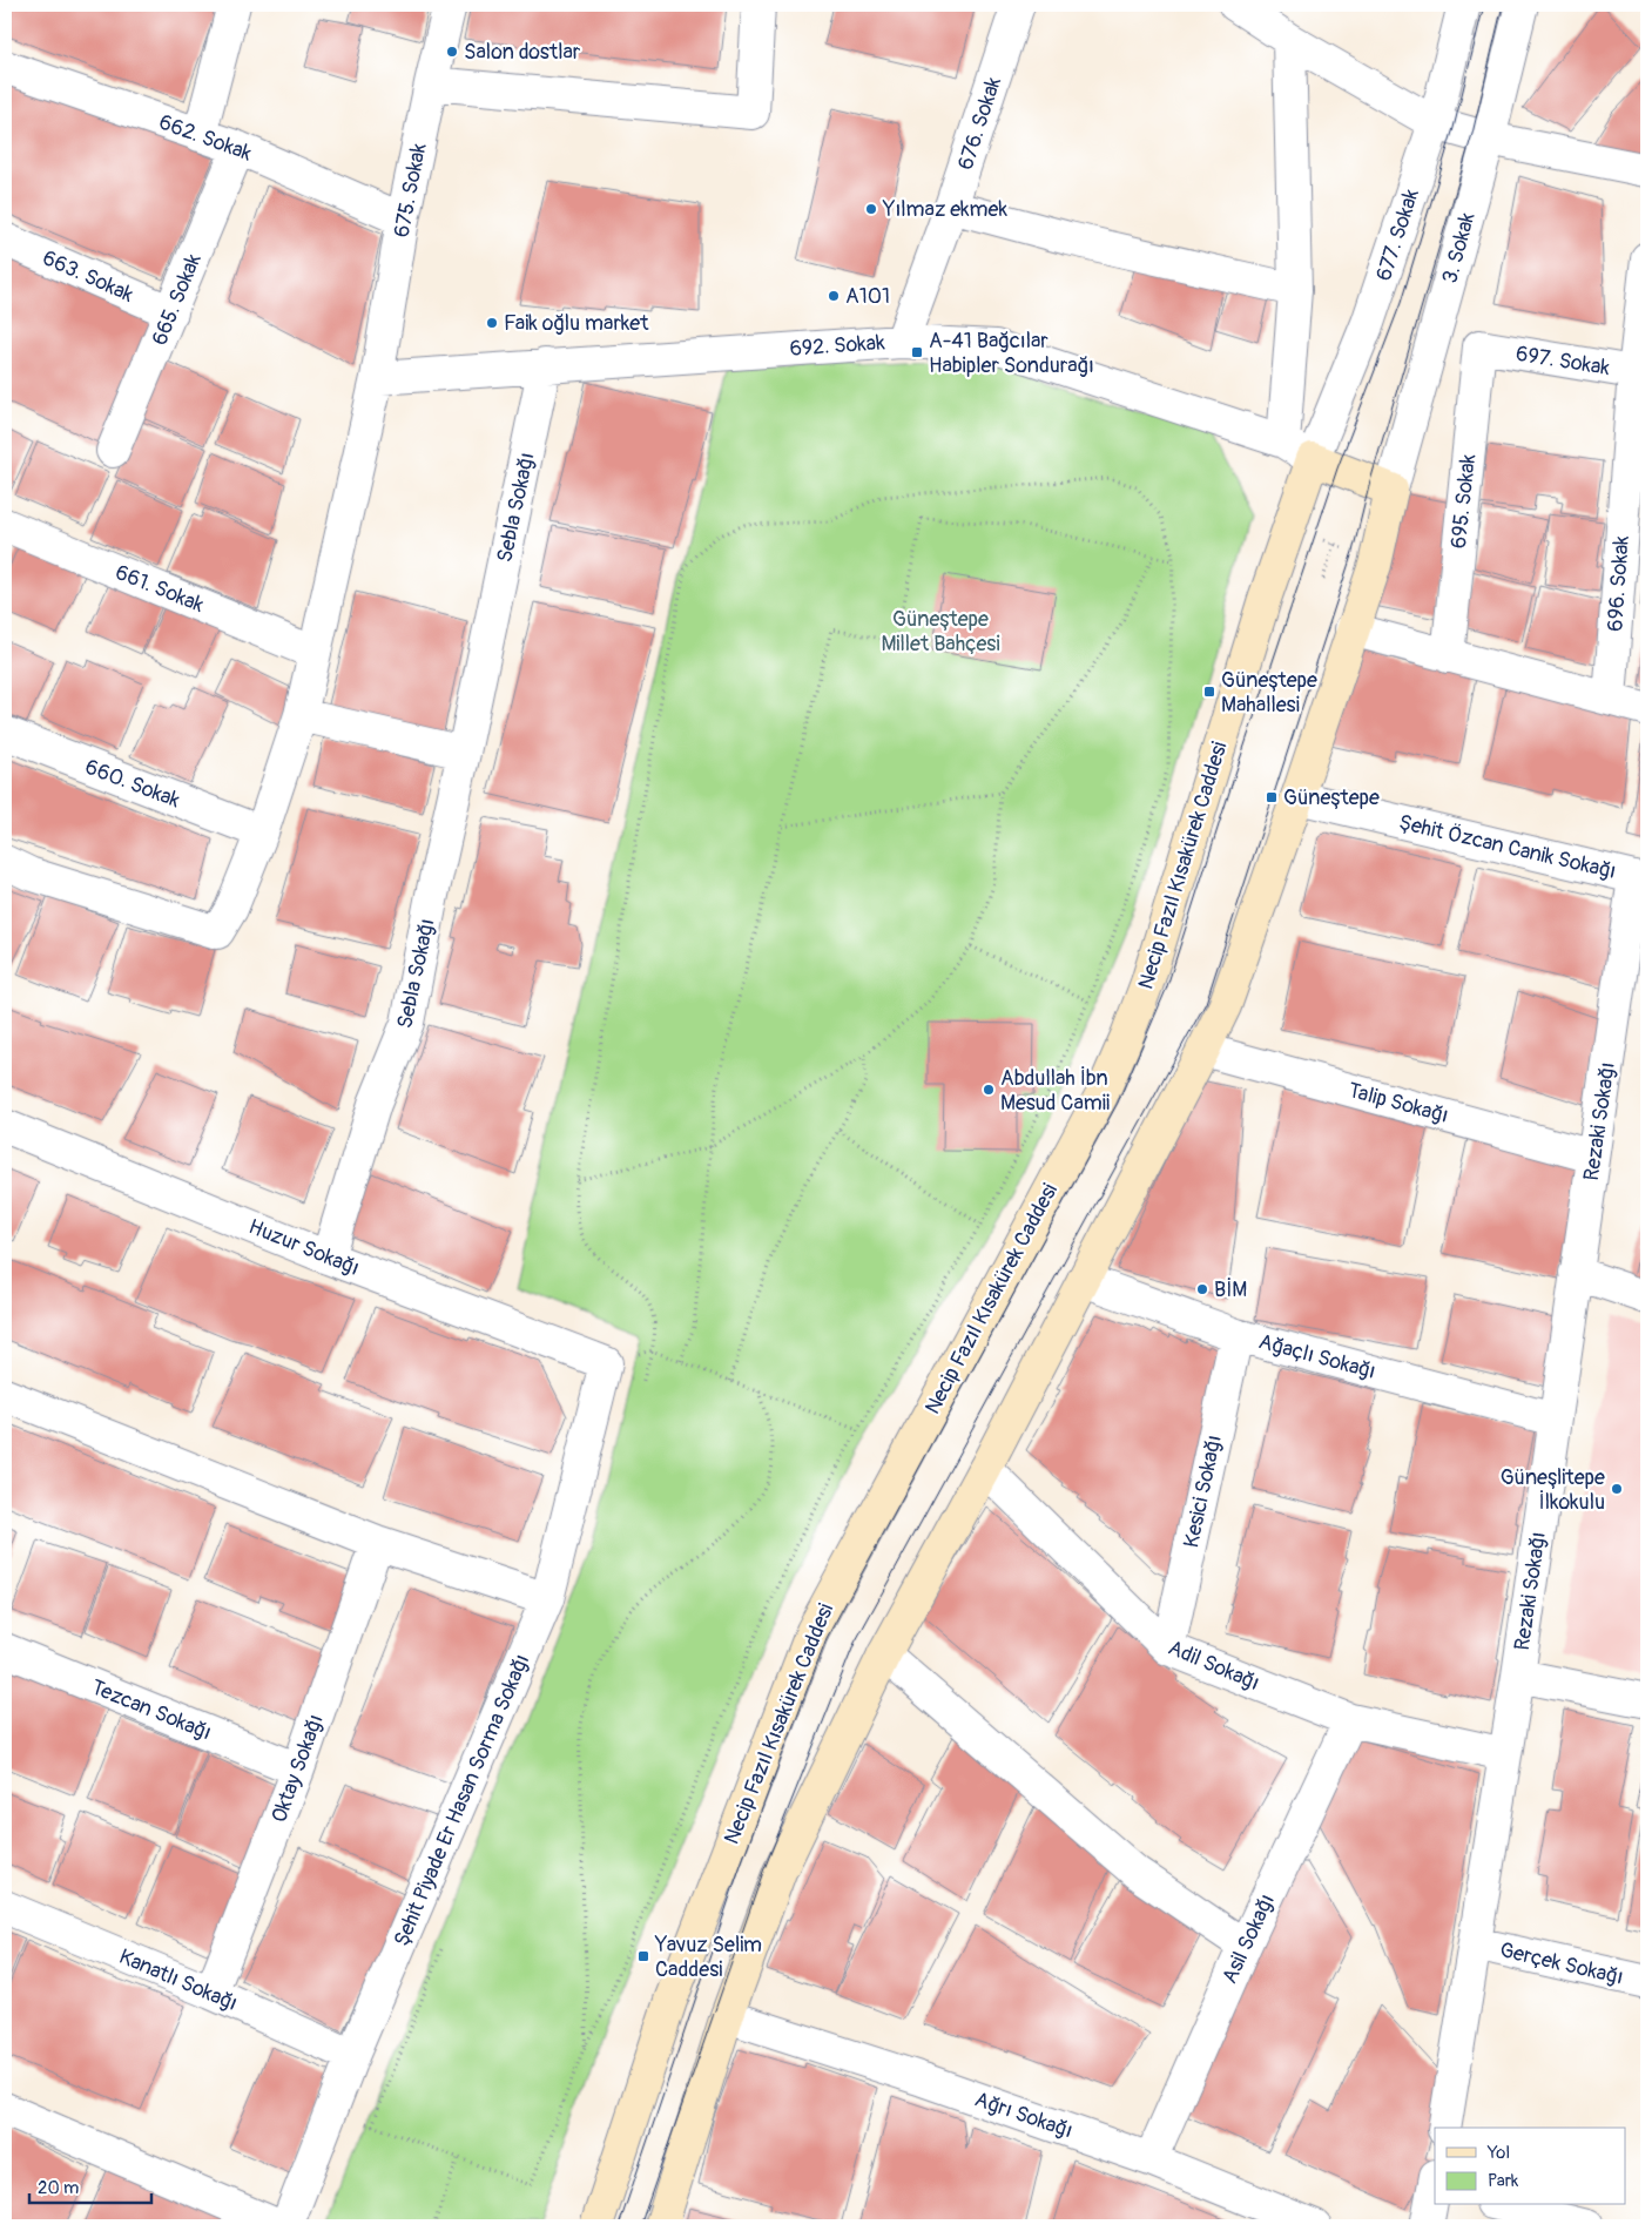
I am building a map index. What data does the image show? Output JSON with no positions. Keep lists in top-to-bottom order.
{
  "streets": {
    "main road": ["Necip Fazıl Kısakürek Caddesi"],
    "street": [
      "676. Sokak",
      "662. Sokak",
      "675. Sokak",
      "677. Sokak",
      "3. Sokak",
      "663. Sokak",
      "665. Sokak",
      "692. Sokak",
      "697. Sokak",
      "695. Sokak",
      "Sebla Sokağı",
      "696. Sokak",
      "661. Sokak",
      "660. Sokak",
      "Şehit Özcan Canik Sokağı",
      "Talip Sokağı",
      "Rezaki Sokağı",
      "Huzur Sokağı",
      "Ağaçlı Sokağı",
      "Kesici Sokağı",
      "Adil Sokağı",
      "Tezcan Sokağı",
      "Oktay Sokağı",
      "Şehit Piyade Er Hasan Sorma Sokağı",
      "Asil Sokağı",
      "Gerçek Sokağı",
      "Kanatlı Sokağı",
      "Ağrı Sokağı"
    ]
  },
  "crossings": [
    ["676. Sokak", "692. Sokak"],
    ["662. Sokak", "675. Sokak"],
    ["662. Sokak", "665. Sokak"],
    ["675. Sokak", "692. Sokak"],
    ["675. Sokak", "661. Sokak"],
    ["675. Sokak", "660. Sokak"],
    ["677. Sokak", "692. Sokak"],
    ["677. Sokak", "Necip Fazıl Kısakürek Caddesi"],
    ["663. Sokak", "665. Sokak"],
    ["692. Sokak", "Sebla Sokağı"],
    ["692. Sokak", "Necip Fazıl Kısakürek Caddesi"],
    ["697. Sokak", "695. Sokak"],
    ["697. Sokak", "696. Sokak"],
    ["Sebla Sokağı", "Huzur Sokağı"],
    ["Şehit Özcan Canik Sokağı", "Rezaki Sokağı"],
    ["Talip Sokağı", "Rezaki Sokağı"],
    ["Rezaki Sokağı", "Ağaçlı Sokağı"],
    ["Rezaki Sokağı", "Adil Sokağı"],
    ["Rezaki Sokağı", "Gerçek Sokağı"],
    ["Huzur Sokağı", "Şehit Piyade Er Hasan Sorma Sokağı"],
    ["Ağaçlı Sokağı", "Kesici Sokağı"],
    ["Kesici Sokağı", "Adil Sokağı"],
    ["Adil Sokağı", "Asil Sokağı"],
    ["Tezcan Sokağı", "Oktay Sokağı"],
    ["Oktay Sokağı", "Kanatlı Sokağı"],
    ["Şehit Piyade Er Hasan Sorma Sokağı", "Kanatlı Sokağı"],
    ["Asil Sokağı", "Ağrı Sokağı"]
  ],
  "parks": ["Güneştepe Millet Bahçesi"],
  "places": {
    "other": [
      "Salon dostlar",
      "Yılmaz ekmek",
      "A101",
      "Faik oğlu market",
      "Abdullah İbn Mesud Camii",
      "BİM",
      "Güneşlitepe İlkokulu"
    ],
    "transit": [
      "A-41 Bağcılar Habipler Sondurağı",
      "Güneştepe Mahallesi",
      "Güneştepe",
      "Yavuz Selim Caddesi"
    ]
  },
  "legend": ["Yol", "Park"],
  "scale_bar": "20 m"
}
